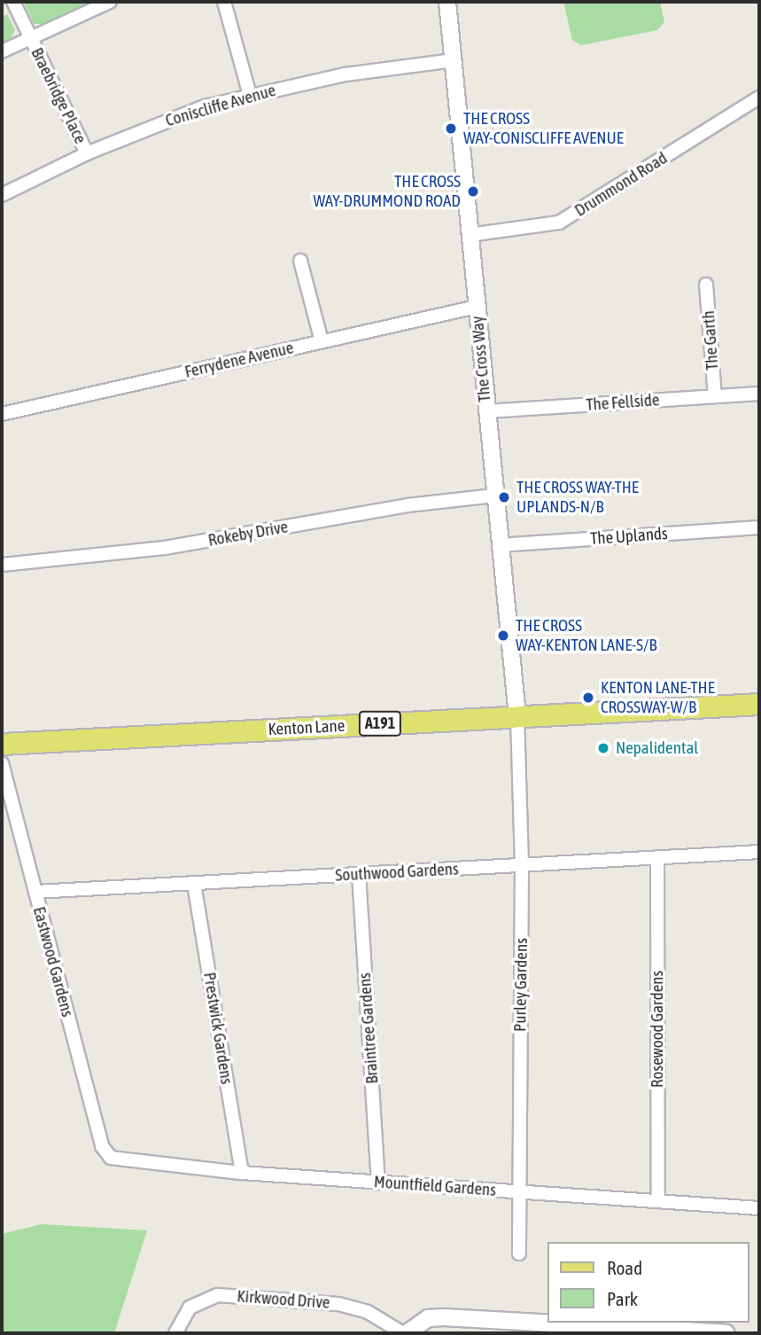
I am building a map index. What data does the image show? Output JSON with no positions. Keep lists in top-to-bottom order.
{
  "streets": {
    "main road": ["A191", "Kenton Lane"],
    "street": [
      "Braebridge Place",
      "Coniscliffe Avenue",
      "Drummond Road",
      "The Garth",
      "The Cross Way",
      "Ferrydene Avenue",
      "The Fellside",
      "Rokeby Drive",
      "The Uplands",
      "Southwood Gardens",
      "Eastwood Gardens",
      "Purley Gardens",
      "Prestwick Gardens",
      "Braintree Gardens",
      "Rosewood Gardens",
      "Mountfield Gardens",
      "Kirkwood Drive"
    ]
  },
  "crossings": [
    ["Braebridge Place", "Coniscliffe Avenue"],
    ["Coniscliffe Avenue", "The Cross Way"],
    ["Drummond Road", "The Cross Way"],
    ["The Garth", "The Fellside"],
    ["The Cross Way", "Ferrydene Avenue"],
    ["The Cross Way", "The Fellside"],
    ["The Cross Way", "Rokeby Drive"],
    ["The Cross Way", "The Uplands"],
    ["The Cross Way", "Kenton Lane"],
    ["The Cross Way", "Purley Gardens"],
    ["Kenton Lane", "Purley Gardens"],
    ["Southwood Gardens", "Eastwood Gardens"],
    ["Southwood Gardens", "Purley Gardens"],
    ["Southwood Gardens", "Prestwick Gardens"],
    ["Southwood Gardens", "Braintree Gardens"],
    ["Southwood Gardens", "Rosewood Gardens"],
    ["Eastwood Gardens", "Mountfield Gardens"],
    ["Purley Gardens", "Mountfield Gardens"],
    ["Prestwick Gardens", "Mountfield Gardens"],
    ["Braintree Gardens", "Mountfield Gardens"],
    ["Rosewood Gardens", "Mountfield Gardens"]
  ],
  "places": [
    "THE CROSS WAY-CONISCLIFFE AVENUE",
    "THE CROSS WAY-DRUMMOND ROAD",
    "THE CROSS WAY-THE UPLANDS-N/B",
    "THE CROSS WAY-KENTON LANE-S/B",
    "KENTON LANE-THE CROSSWAY-W/B",
    "Nepalidental"
  ],
  "legend": ["Road", "Park"]
}
